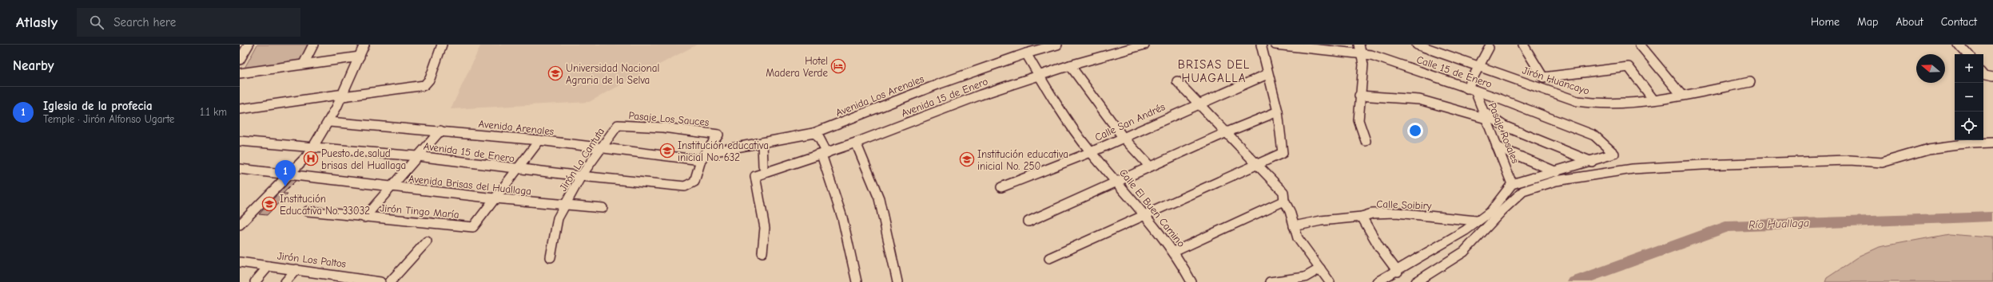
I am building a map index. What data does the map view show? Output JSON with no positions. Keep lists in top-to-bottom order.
{
  "streets": {
    "street": [
      "Calle 15 de Enero",
      "Jirón Huancayo",
      "Avenida Los Arenales",
      "Avenida 15 de Enero",
      "Pasaje Los Sauces",
      "Calle San Andrés",
      "Avenida Arenales",
      "Pasaje Rosales",
      "Jirón La Cantuta",
      "Avenida Brisas del Huallaga",
      "Calle Soibiry",
      "Calle El Buen Camino",
      "Jirón Tingo María",
      "Jirón Los Paltos"
    ]
  },
  "crossings": [
    ["Calle 15 de Enero", "Pasaje Rosales"],
    ["Avenida Los Arenales", "Pasaje Los Sauces"],
    ["Avenida Los Arenales", "Calle El Buen Camino"],
    ["Avenida 15 de Enero", "Avenida Arenales"],
    ["Avenida 15 de Enero", "Jirón La Cantuta"],
    ["Avenida 15 de Enero", "Calle El Buen Camino"],
    ["Pasaje Los Sauces", "Jirón La Cantuta"],
    ["Calle San Andrés", "Calle El Buen Camino"],
    ["Avenida Arenales", "Jirón La Cantuta"],
    ["Jirón La Cantuta", "Avenida Brisas del Huallaga"],
    ["Avenida Brisas del Huallaga", "Jirón Tingo María"]
  ],
  "districts": ["BRISAS DEL HUAGALLA"],
  "water": ["Río Huallaga"],
  "places": {
    "hotel": ["Hotel Madera Verde"],
    "school or university": [
      "Universidad Nacional Agraria de la Selva",
      "Institución educativa inicial No. 632",
      "Institución educativa inicial No. 250",
      "Institución Educativa No. 33032"
    ],
    "hospital": ["Puesto de salud brisas del Huallaga"]
  },
  "north": "left",
  "page": {
    "header": "Atlasly",
    "search": "Search here",
    "nav": [
      "Home",
      "Map",
      "About",
      "Contact"
    ],
    "heading": "Nearby",
    "map_buttons": ["+", "−"],
    "list": [
      {
        "mark": "1",
        "name": "Iglesia de la profecia",
        "note": "Temple · Jirón Alfonso Ugarte",
        "value": "1.1 km"
      }
    ],
    "pins": "1"
  }
}
